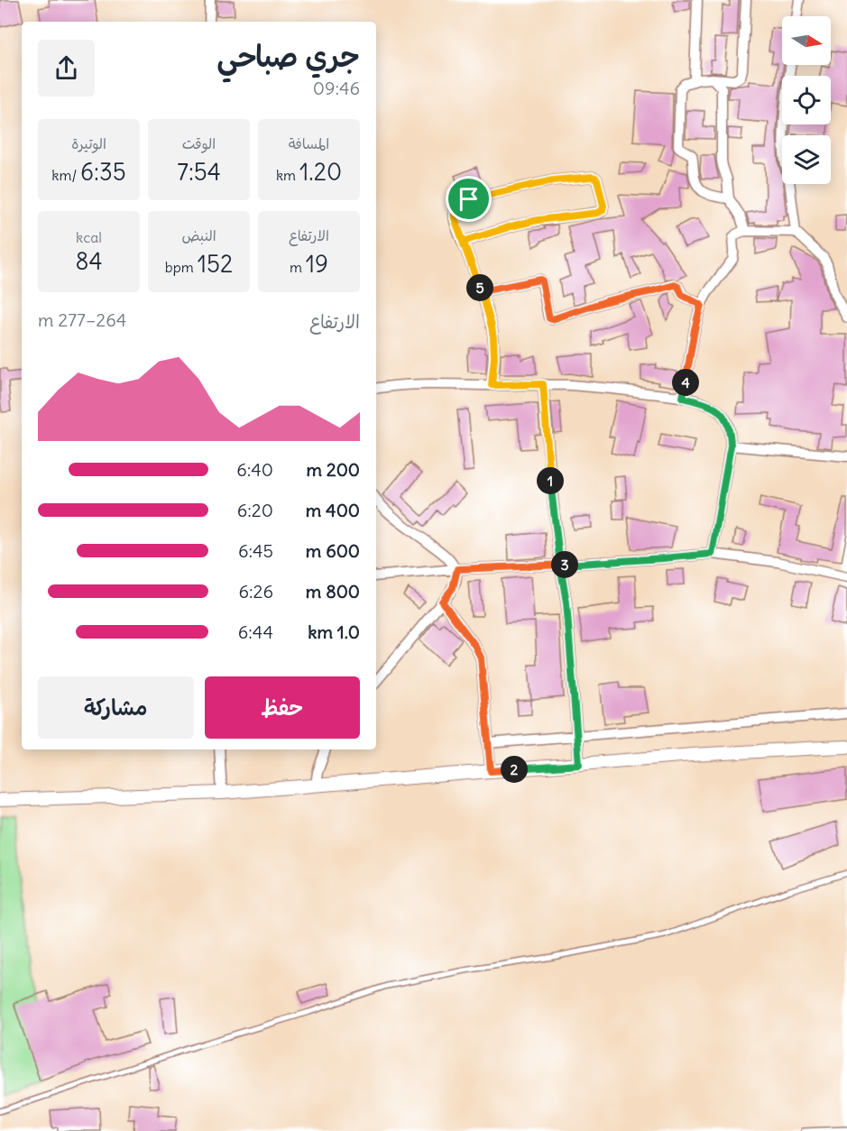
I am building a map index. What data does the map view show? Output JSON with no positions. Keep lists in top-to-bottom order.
{
  "north": "right",
  "page": {
    "heading": ["جري صباحي", "09:46"],
    "stats": [
      ["المسافة", "1.20 km"],
      ["الوقت", "7:54"],
      ["الوتيرة", "6:35 /km"],
      ["الارتفاع", "19 m"],
      ["النبض", "152 bpm"],
      ["kcal", "84"]
    ],
    "pins": [
      "5",
      "4",
      "1",
      "3",
      "2"
    ],
    "chart": ["الارتفاع", "264–277 m"],
    "list": [
      {
        "name": "200 m",
        "note": "6:40"
      },
      {
        "name": "400 m",
        "note": "6:20"
      },
      {
        "name": "600 m",
        "note": "6:45"
      },
      {
        "name": "800 m",
        "note": "6:26"
      },
      {
        "name": "1.0 km",
        "note": "6:44"
      }
    ],
    "buttons": ["حفظ", "مشاركة"]
  }
}
